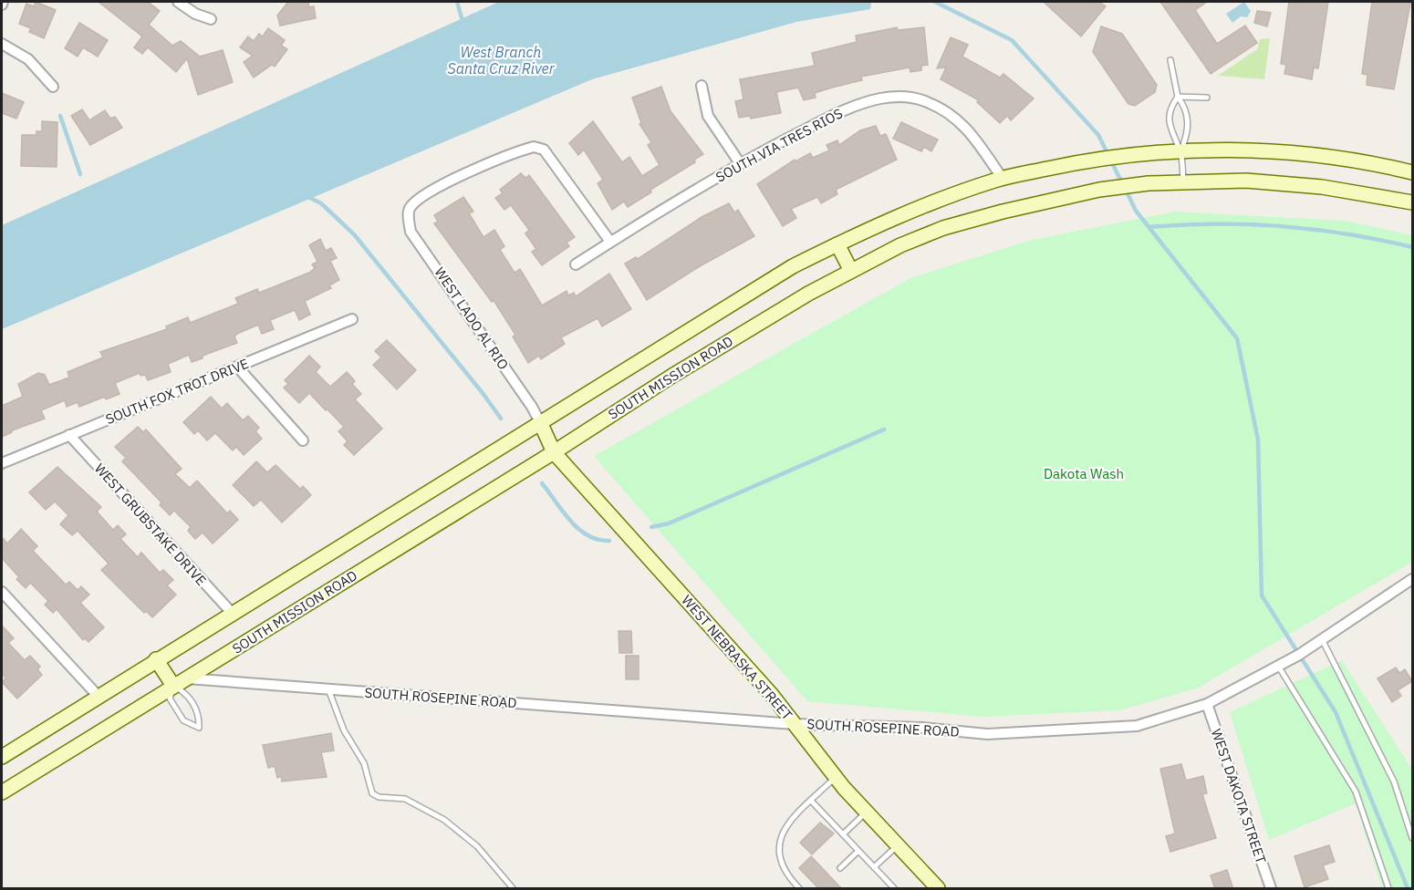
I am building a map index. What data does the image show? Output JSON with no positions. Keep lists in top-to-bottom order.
{
  "streets": {
    "main road": ["SOUTH MISSION ROAD", "WEST NEBRASKA STREET"],
    "street": [
      "SOUTH VIA TRES RIOS",
      "WEST LADO AL RIO",
      "SOUTH FOX TROT DRIVE",
      "WEST GRUBSTAKE DRIVE",
      "SOUTH ROSEPINE ROAD",
      "WEST DAKOTA STREET"
    ]
  },
  "crossings": [
    ["SOUTH VIA TRES RIOS", "WEST LADO AL RIO"],
    ["WEST LADO AL RIO", "WEST NEBRASKA STREET"],
    ["SOUTH MISSION ROAD", "WEST NEBRASKA STREET"],
    ["SOUTH MISSION ROAD", "SOUTH ROSEPINE ROAD"],
    ["SOUTH FOX TROT DRIVE", "WEST GRUBSTAKE DRIVE"],
    ["WEST NEBRASKA STREET", "SOUTH ROSEPINE ROAD"],
    ["SOUTH ROSEPINE ROAD", "WEST DAKOTA STREET"]
  ],
  "water": ["West Branch Santa Cruz River"],
  "parks": ["Dakota Wash"]
}
